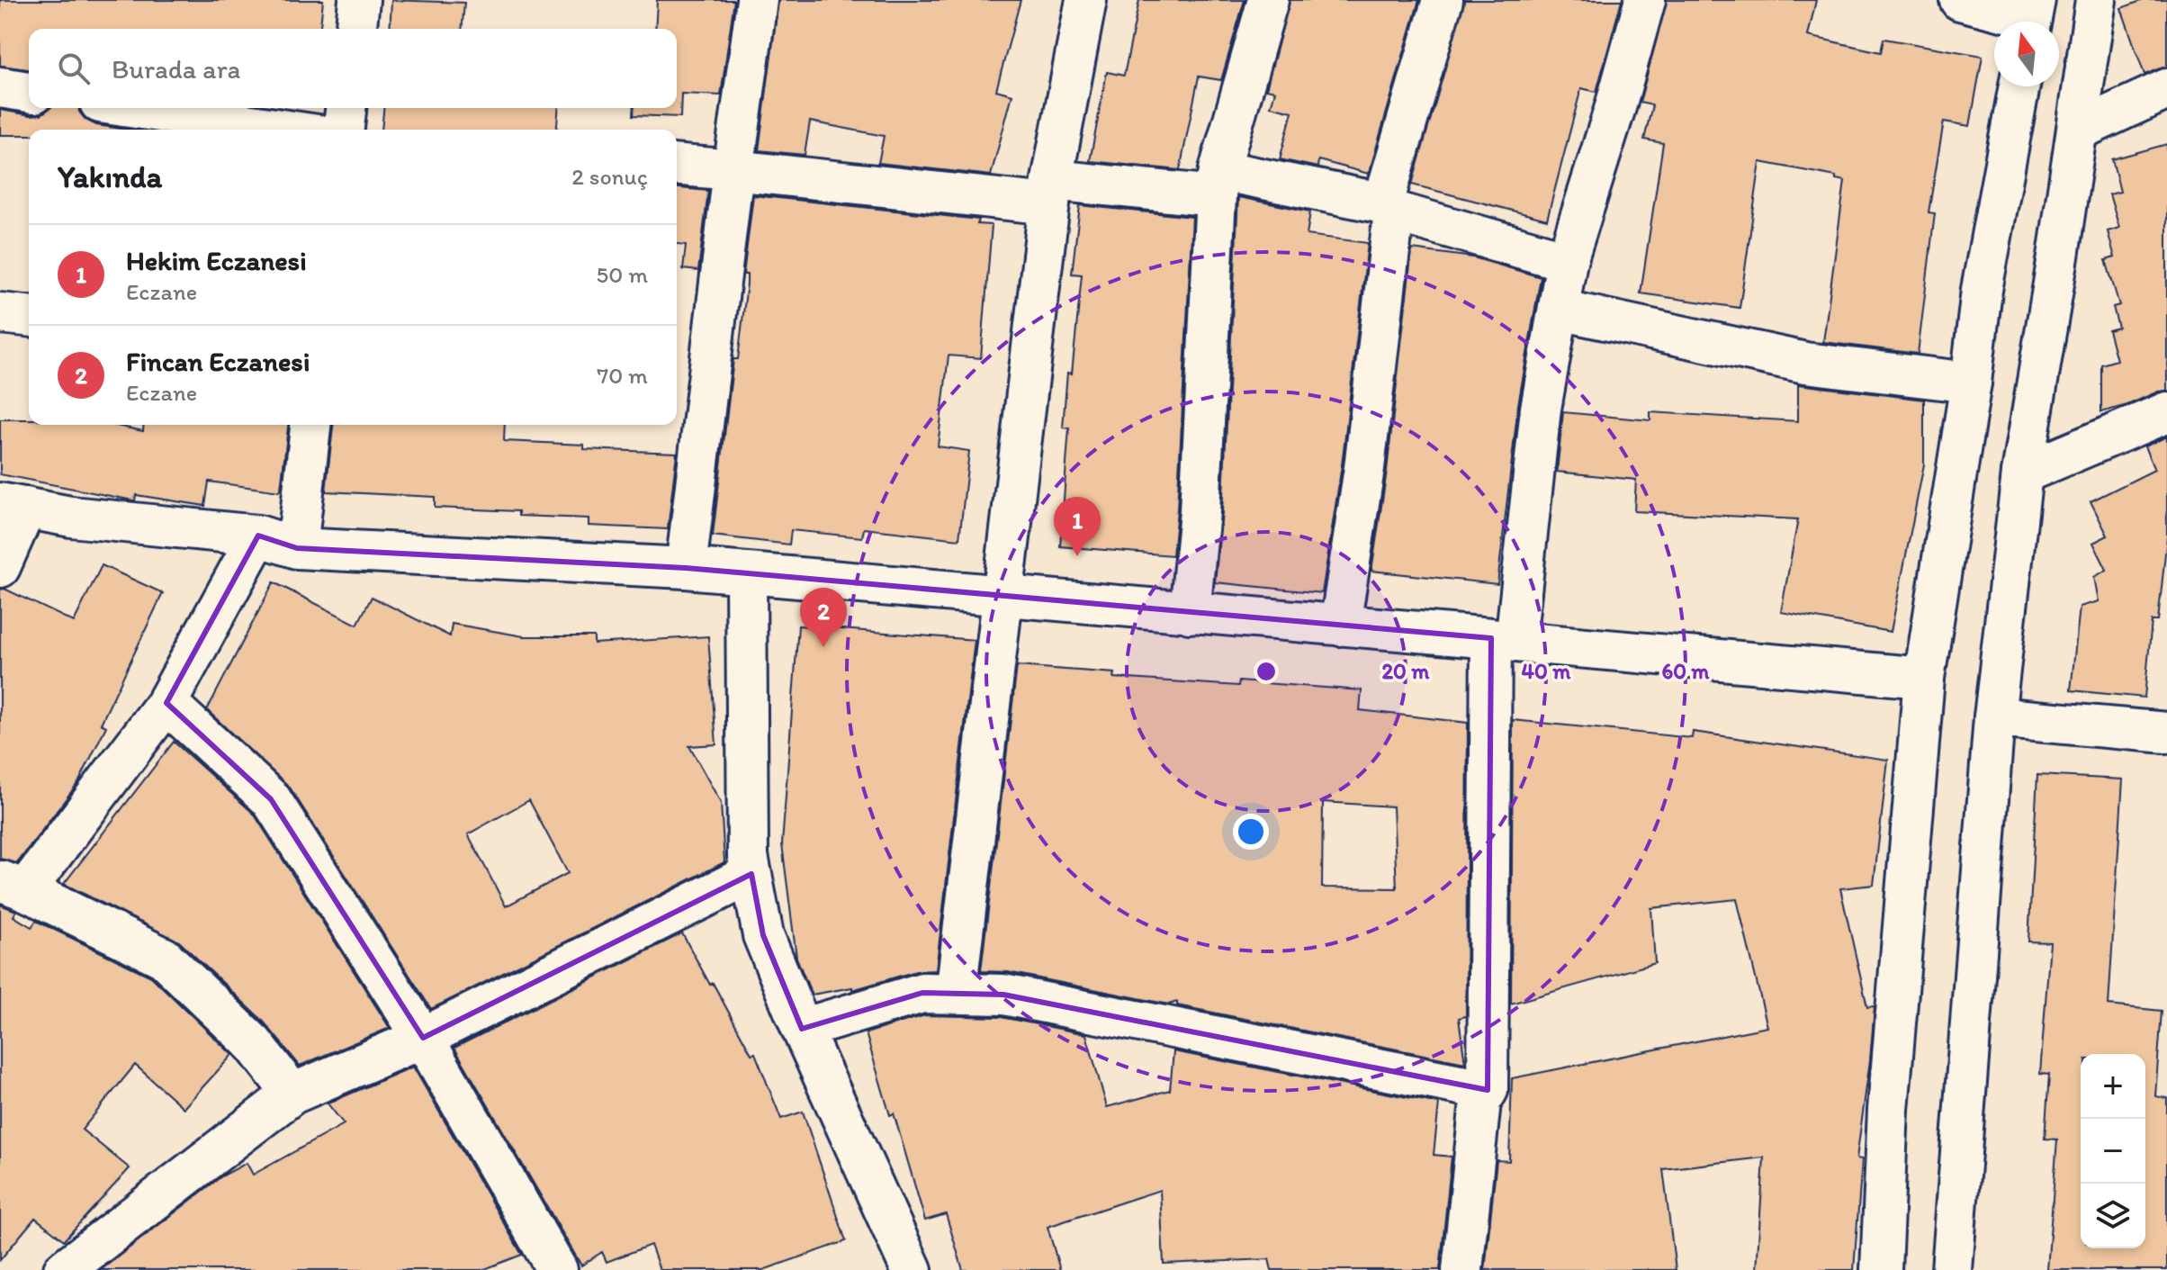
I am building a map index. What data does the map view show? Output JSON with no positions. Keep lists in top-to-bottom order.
{
  "north": "top",
  "page": {
    "search": "Burada ara",
    "heading": ["Yakında", "2 sonuç"],
    "list": [
      {
        "mark": "1",
        "name": "Hekim Eczanesi",
        "note": "Eczane",
        "value": "50 m"
      },
      {
        "mark": "2",
        "name": "Fincan Eczanesi",
        "note": "Eczane",
        "value": "70 m"
      }
    ],
    "pins": ["1", "2"],
    "map_buttons": ["+", "−"]
  },
  "rings": ["20 m", "40 m", "60 m"]
}
